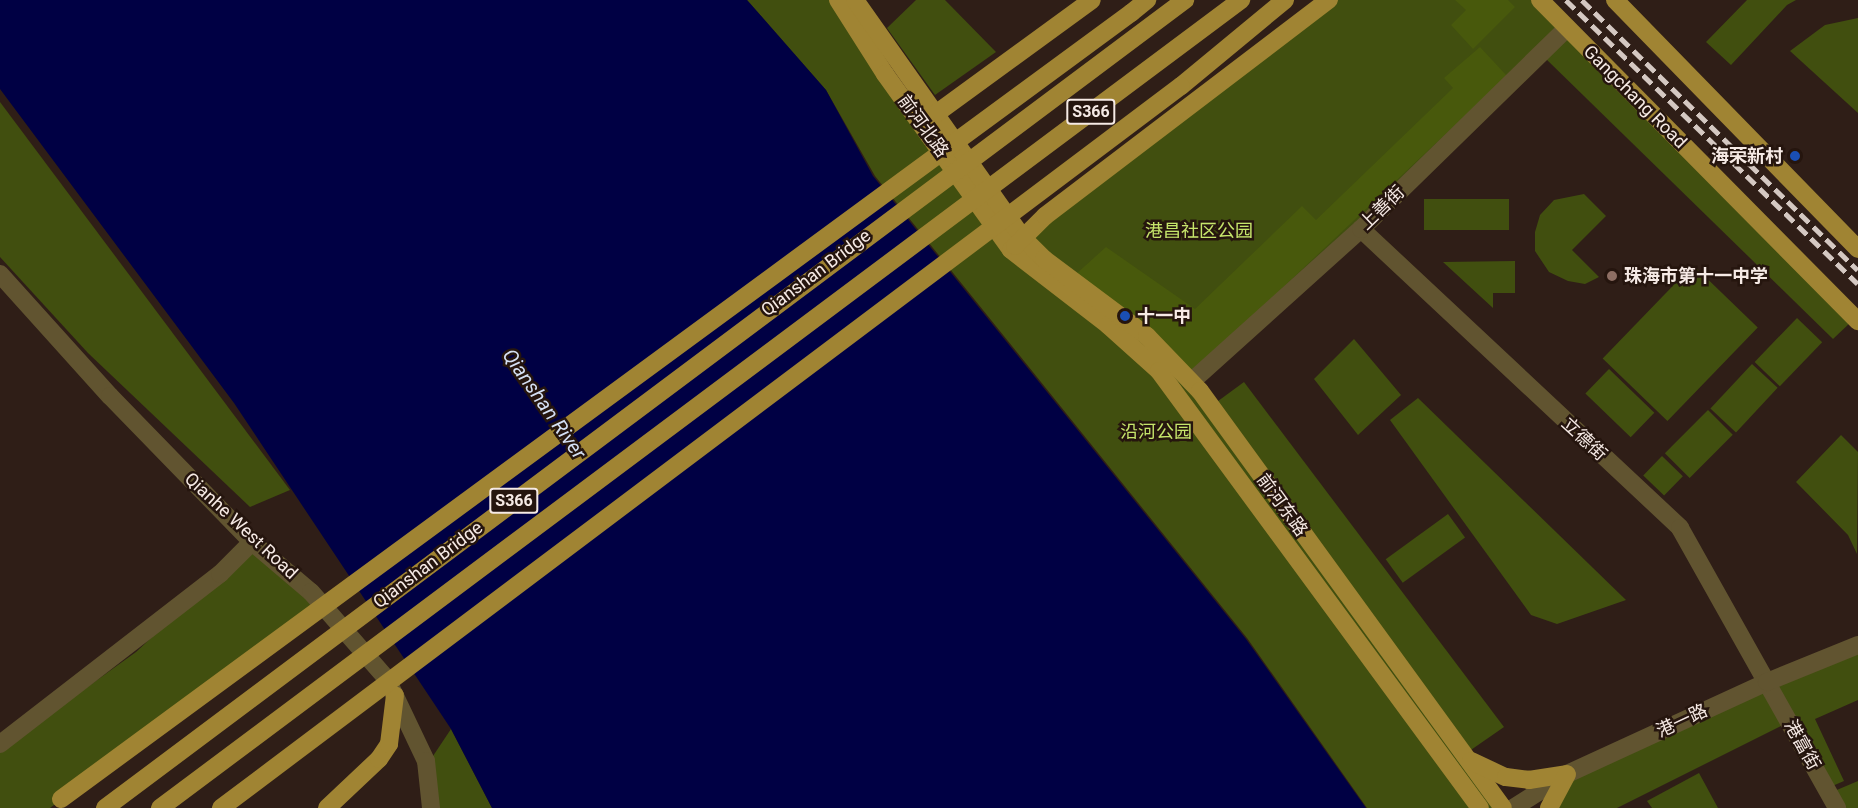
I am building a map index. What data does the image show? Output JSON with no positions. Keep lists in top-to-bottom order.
{
  "streets": {
    "main road": [
      "Gangchang Road",
      "S366",
      "前河北路",
      "Qianshan Bridge",
      "前河东路"
    ],
    "street": [
      "上善街",
      "立德街",
      "Qianhe West Road",
      "港一路",
      "港富街"
    ]
  },
  "crossings": [
    ["Gangchang Road", "上善街"],
    ["前河北路", "前河东路"],
    ["上善街", "立德街"],
    ["上善街", "前河东路"],
    ["立德街", "港一路"],
    ["立德街", "港富街"],
    ["港一路", "港富街"]
  ],
  "water": ["Qianshan River"],
  "parks": ["港昌社区公园", "沿河公园"],
  "places": ["海荣新村", "珠海市第十一中学", "十一中"]
}
